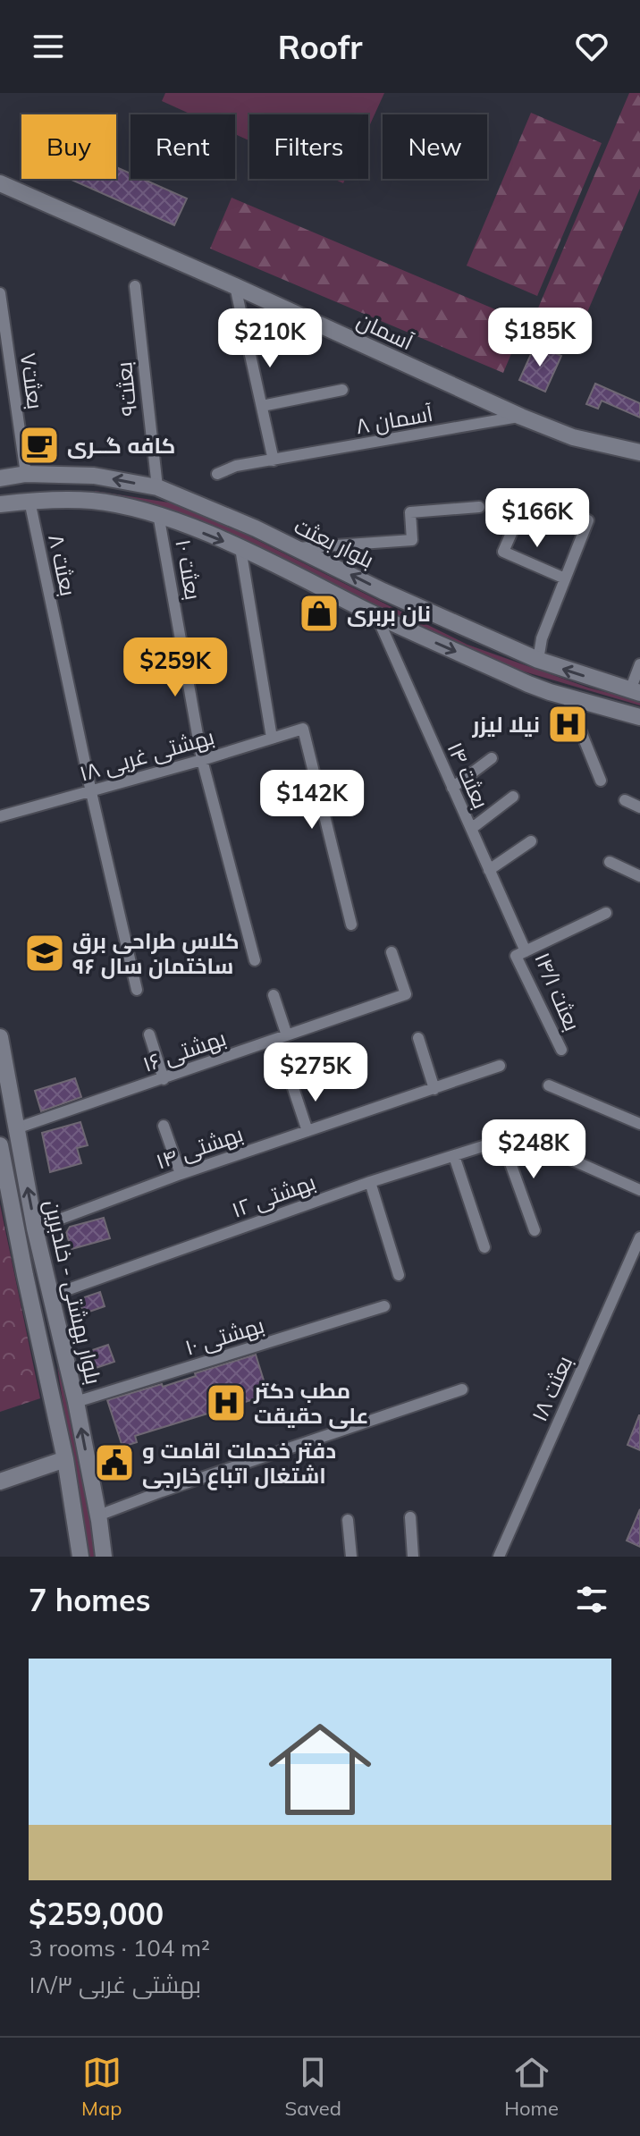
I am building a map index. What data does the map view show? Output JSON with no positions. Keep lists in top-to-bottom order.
{
  "streets": {
    "main road": ["آسمان", "بلوار بعثت", "بلوار بهشتی - خلدبرین"],
    "street": [
      "بعثت۷",
      "بعثت۹",
      "۸ آسمان",
      "۸ بعثت",
      "۱۰ بعثت",
      "بهشتی غربی ۱۸",
      "بعثت ۱۴",
      "۱۴/۱ بعثت",
      "۱۶ بهشتی",
      "۱۴ بهشتی",
      "۱۲ بهشتی",
      "۱۰ بهشتی",
      "بعثت ۱۸"
    ]
  },
  "crossings": [
    ["آسمان", "۸ آسمان"],
    ["بعثت۷", "بلوار بعثت"],
    ["بعثت۹", "بلوار بعثت"],
    ["۸ بعثت", "بهشتی غربی ۱۸"],
    ["۱۰ بعثت", "بهشتی غربی ۱۸"],
    ["بعثت ۱۴", "۱۴/۱ بعثت"],
    ["۱۶ بهشتی", "بلوار بهشتی - خلدبرین"],
    ["۱۴ بهشتی", "بلوار بهشتی - خلدبرین"],
    ["۱۲ بهشتی", "بلوار بهشتی - خلدبرین"],
    ["بلوار بهشتی - خلدبرین", "۱۰ بهشتی"]
  ],
  "places": {
    "cafe": ["کافه گــری"],
    "shop": ["نان بربری"],
    "hospital": ["نیلا لیزر", "مطب دکتر علی حقیقت"],
    "school or university": ["کلاس طراحی برق ساختمان سال ۹۶"],
    "public building": ["دفتر خدمات اقامت و اشتغال اتباع خارجی"]
  },
  "page": {
    "header": "Roofr",
    "chip": [
      "Buy",
      "Rent",
      "Filters",
      "New"
    ],
    "price": [
      "$185K",
      "$210K",
      "$166K",
      "$259K",
      "$142K",
      "$275K",
      "$248K"
    ],
    "heading": "7 homes",
    "list": [
      {
        "name": "$259,000",
        "note": "3 rooms · 104 m² · بهشتی غربی ۱۸/۳"
      }
    ],
    "tabs": ["Map", "Saved", "Home"]
  }
}
